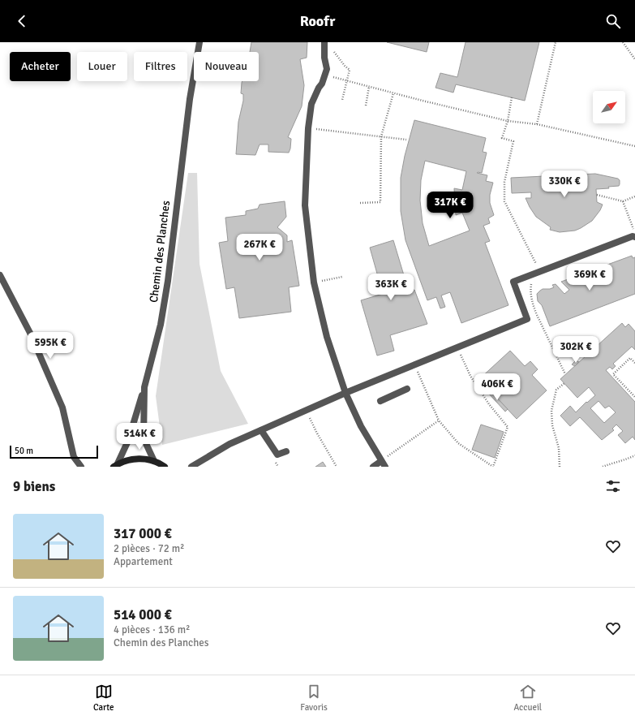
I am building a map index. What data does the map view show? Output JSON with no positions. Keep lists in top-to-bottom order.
{
  "streets": {
    "street": ["Chemin des Planches"]
  },
  "scale_bar": "50 m",
  "north": "top right",
  "page": {
    "header": "Roofr",
    "chip": [
      "Acheter",
      "Louer",
      "Filtres",
      "Nouveau"
    ],
    "price": [
      "330K €",
      "317K €",
      "267K €",
      "369K €",
      "363K €",
      "595K €",
      "302K €",
      "406K €",
      "514K €"
    ],
    "scale": "50 m",
    "heading": "9 biens",
    "list": [
      {
        "name": "317 000 €",
        "note": "2 pièces · 72 m² · Appartement"
      },
      {
        "name": "514 000 €",
        "note": "4 pièces · 136 m² · Chemin des Planches"
      }
    ],
    "tabs": ["Carte", "Favoris", "Accueil"]
  }
}
